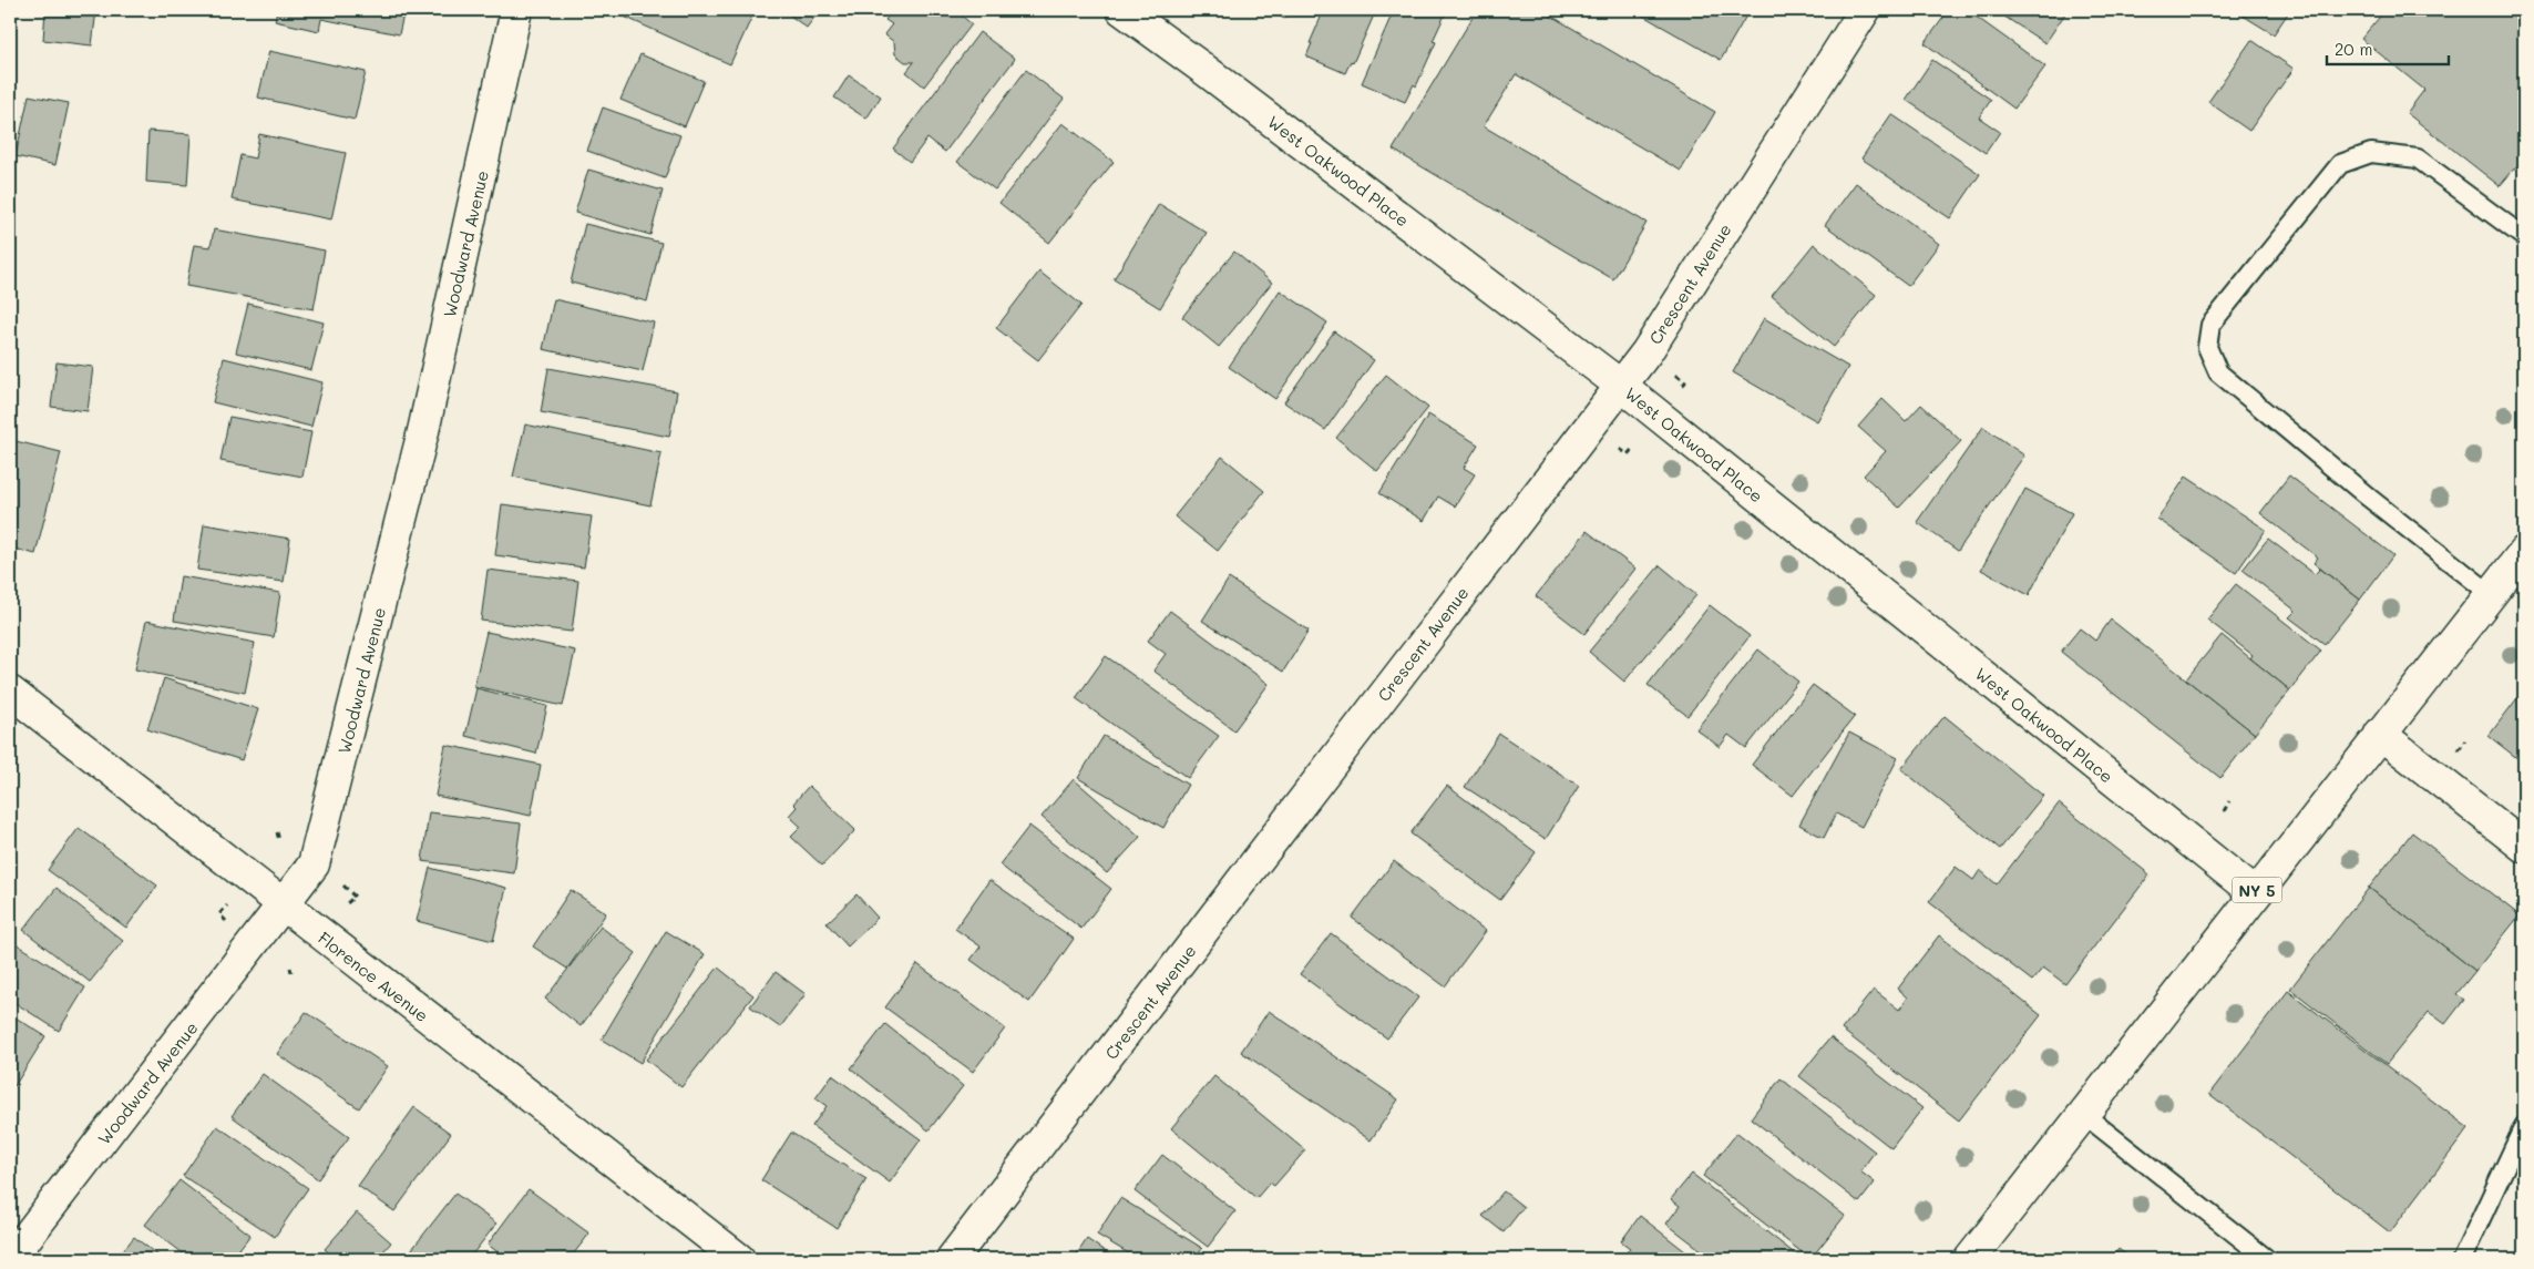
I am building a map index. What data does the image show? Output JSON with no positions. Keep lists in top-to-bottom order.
{
  "streets": {
    "street": [
      "West Oakwood Place",
      "Woodward Avenue",
      "Crescent Avenue",
      "NY 5",
      "Florence Avenue"
    ]
  },
  "crossings": [
    ["West Oakwood Place", "Crescent Avenue"],
    ["West Oakwood Place", "NY 5"],
    ["Woodward Avenue", "Florence Avenue"]
  ],
  "scale_bar": "20 m"
}
